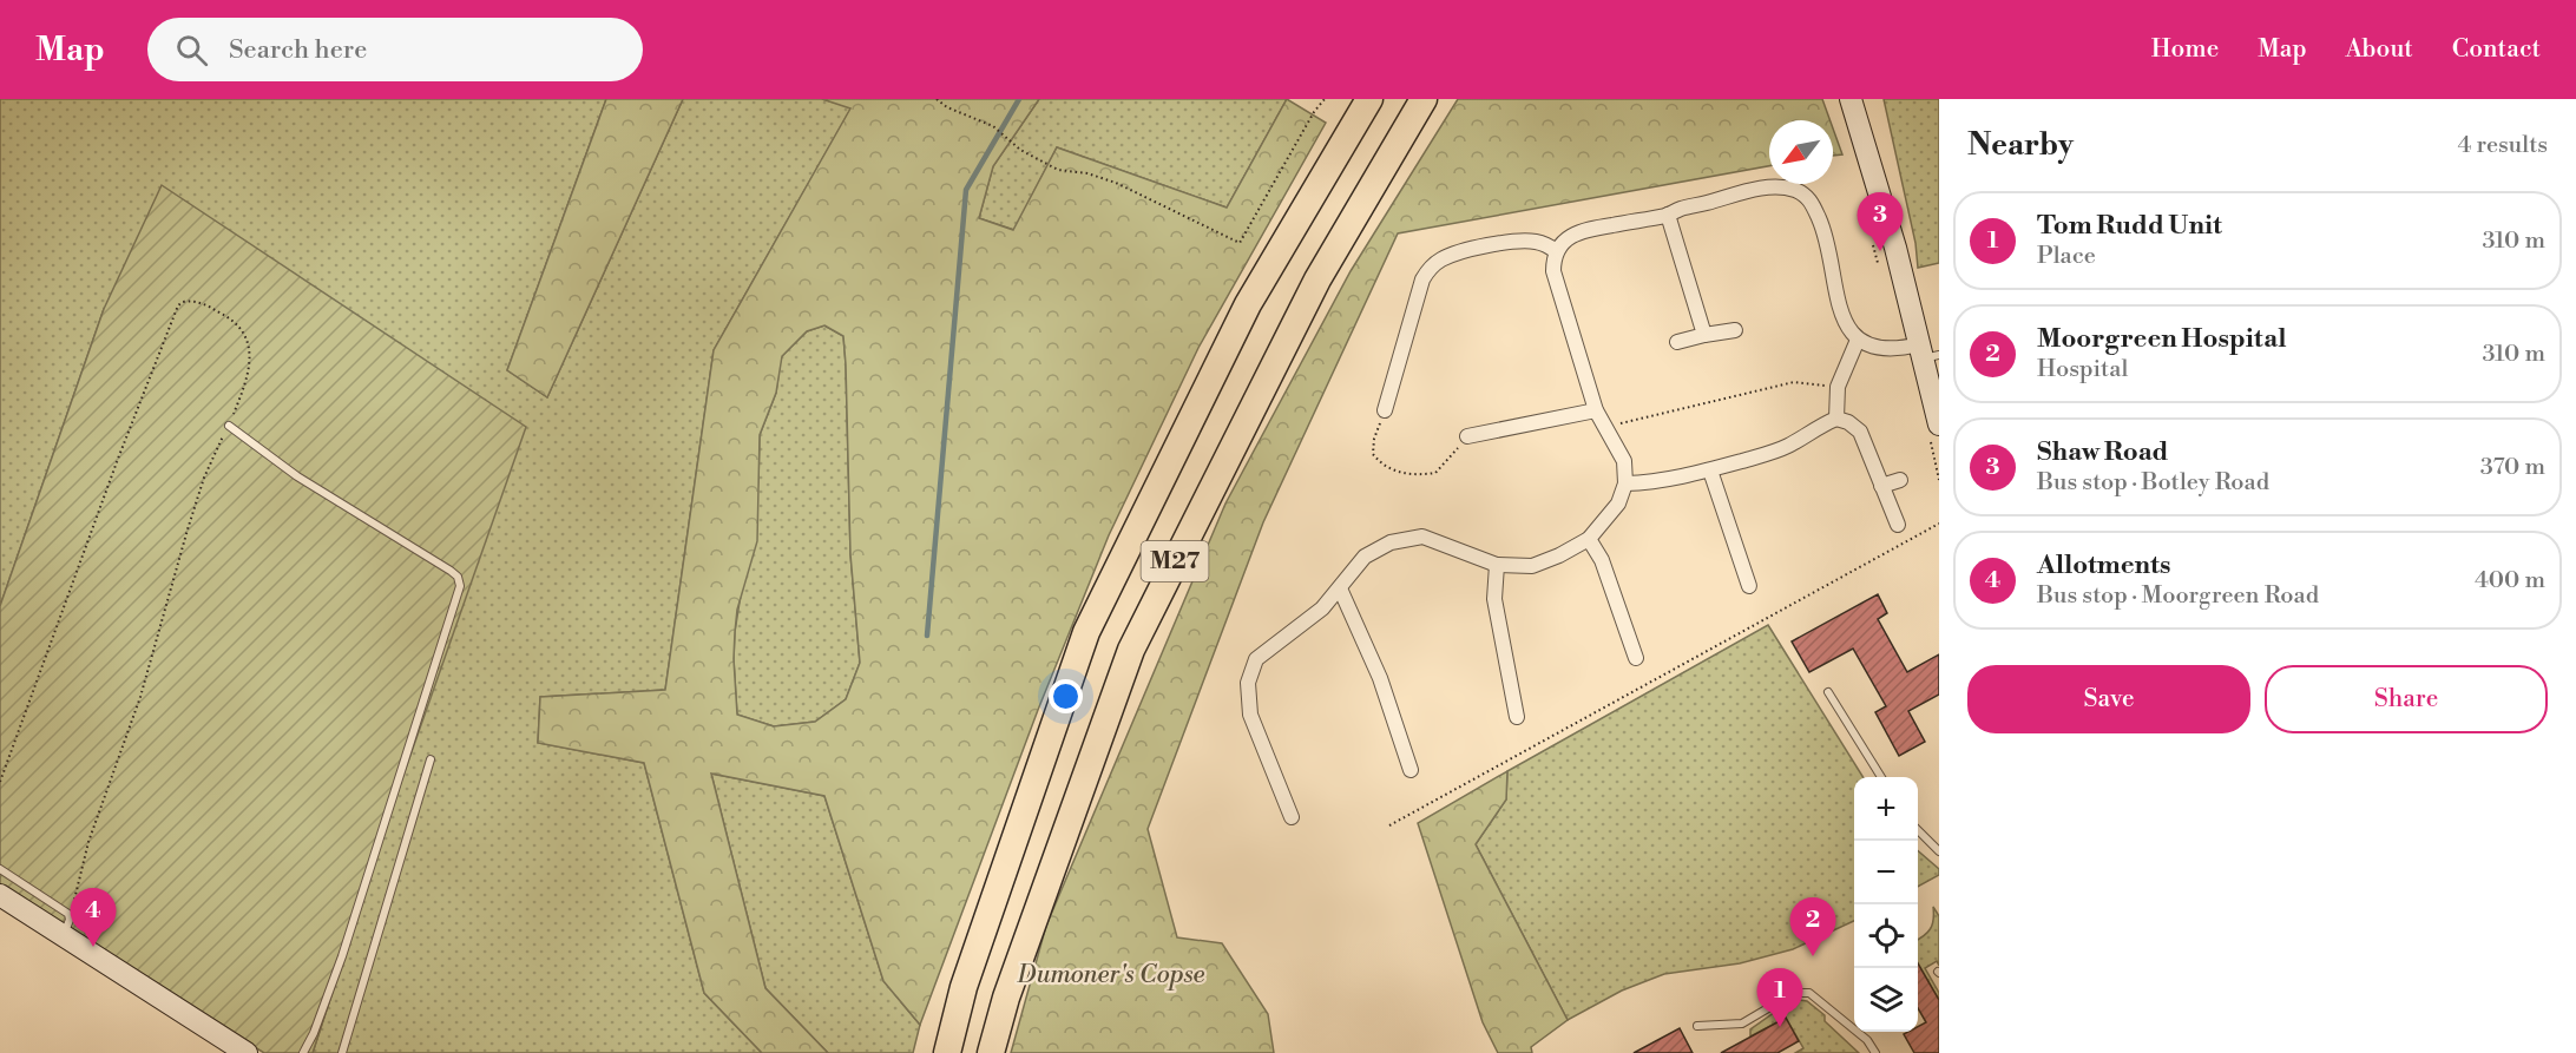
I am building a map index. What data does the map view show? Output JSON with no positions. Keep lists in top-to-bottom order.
{
  "streets": {
    "highway": ["M27"]
  },
  "parks": ["Dumoner's Copse"],
  "north": "bottom left",
  "page": {
    "header": "Map",
    "search": "Search here",
    "nav": [
      "Home",
      "Map",
      "About",
      "Contact"
    ],
    "heading": ["Nearby", "4 results"],
    "list": [
      {
        "mark": "1",
        "name": "Tom Rudd Unit",
        "note": "Place",
        "value": "310 m"
      },
      {
        "mark": "2",
        "name": "Moorgreen Hospital",
        "note": "Hospital",
        "value": "310 m"
      },
      {
        "mark": "3",
        "name": "Shaw Road",
        "note": "Bus stop · Botley Road",
        "value": "370 m"
      },
      {
        "mark": "4",
        "name": "Allotments",
        "note": "Bus stop · Moorgreen Road",
        "value": "400 m"
      }
    ],
    "pins": [
      "3",
      "4",
      "2",
      "1"
    ],
    "buttons": ["Save", "Share"],
    "map_buttons": ["+", "−"]
  }
}
